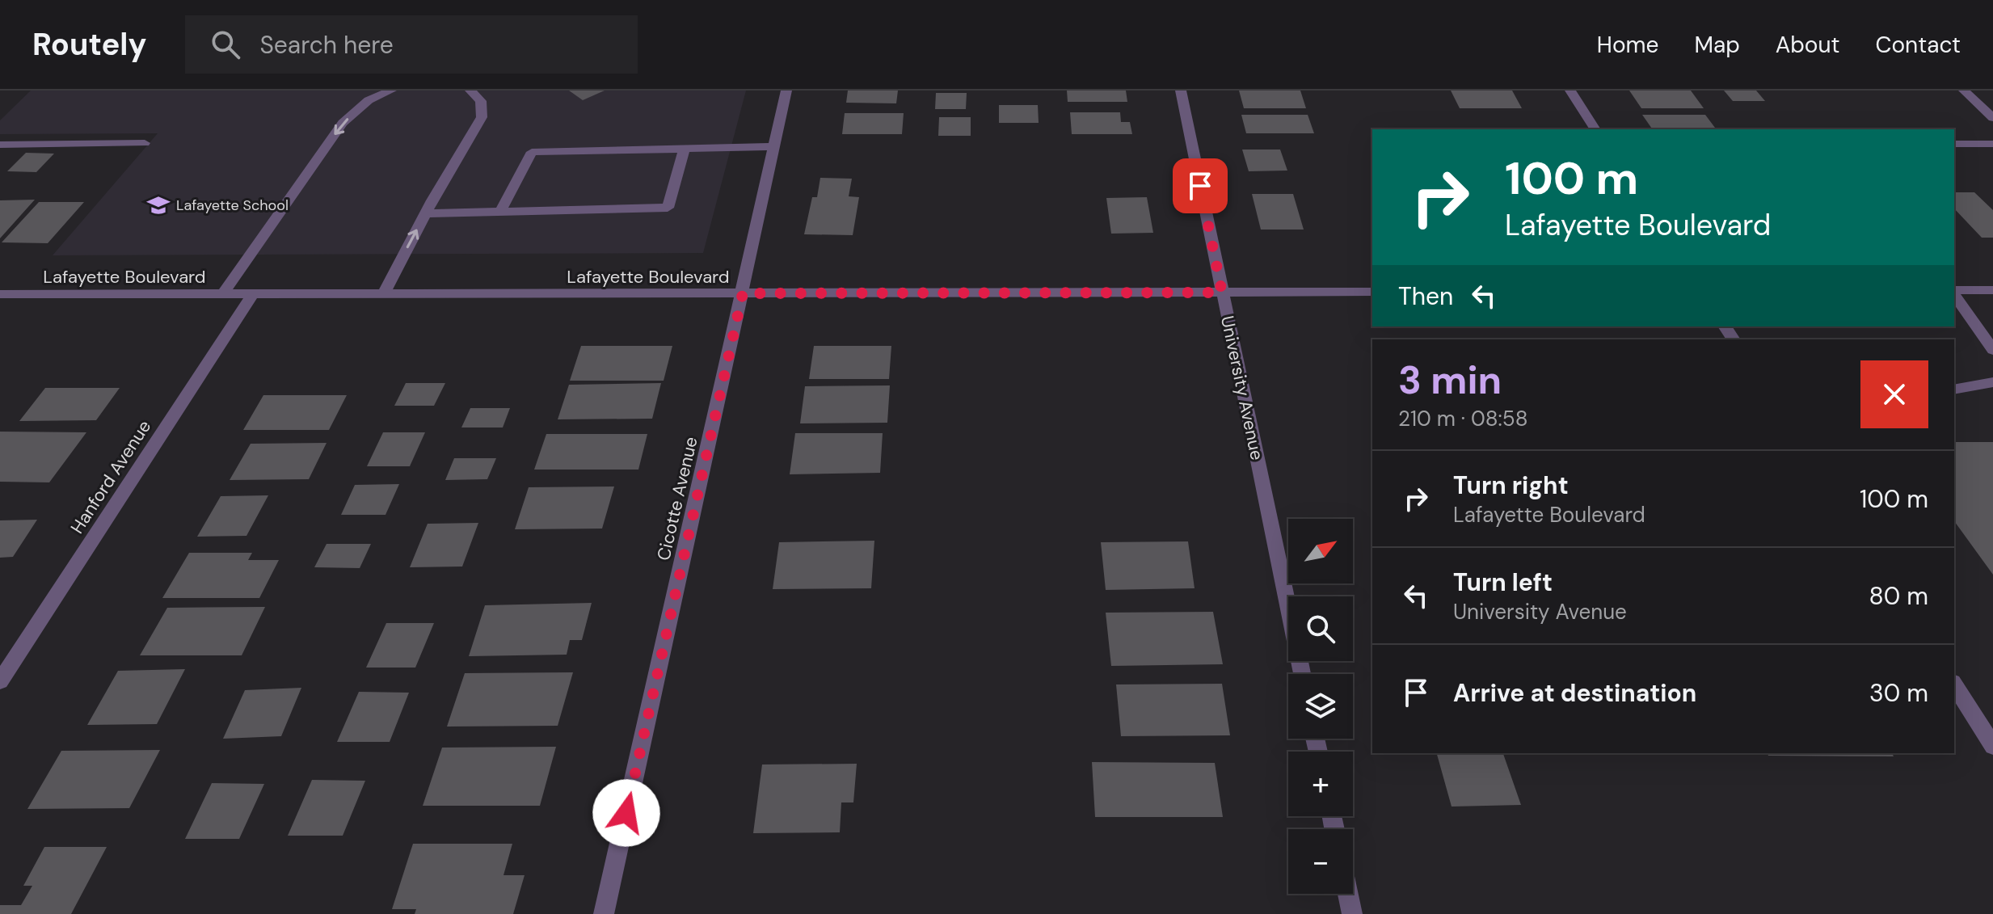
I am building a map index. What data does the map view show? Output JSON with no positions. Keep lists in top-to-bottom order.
{
  "streets": {
    "street": [
      "Lafayette Boulevard",
      "University Avenue",
      "Hanford Avenue",
      "Cicotte Avenue"
    ]
  },
  "crossings": [
    ["Lafayette Boulevard", "University Avenue"],
    ["Lafayette Boulevard", "Hanford Avenue"],
    ["Lafayette Boulevard", "Cicotte Avenue"]
  ],
  "places": {
    "school or university": ["Lafayette School"]
  },
  "north": "top right",
  "page": {
    "header": "Routely",
    "search": "Search here",
    "nav": [
      "Home",
      "Map",
      "About",
      "Contact"
    ],
    "turn": ["100 m", "Lafayette Boulevard"],
    "then": "Then",
    "heading": ["3 min", "210 m · 08:58"],
    "list": [
      {
        "name": "Turn right",
        "note": "Lafayette Boulevard",
        "value": "100 m"
      },
      {
        "name": "Turn left",
        "note": "University Avenue",
        "value": "80 m"
      },
      {
        "name": "Arrive at destination",
        "value": "30 m"
      }
    ],
    "map_buttons": ["+", "−"]
  }
}
